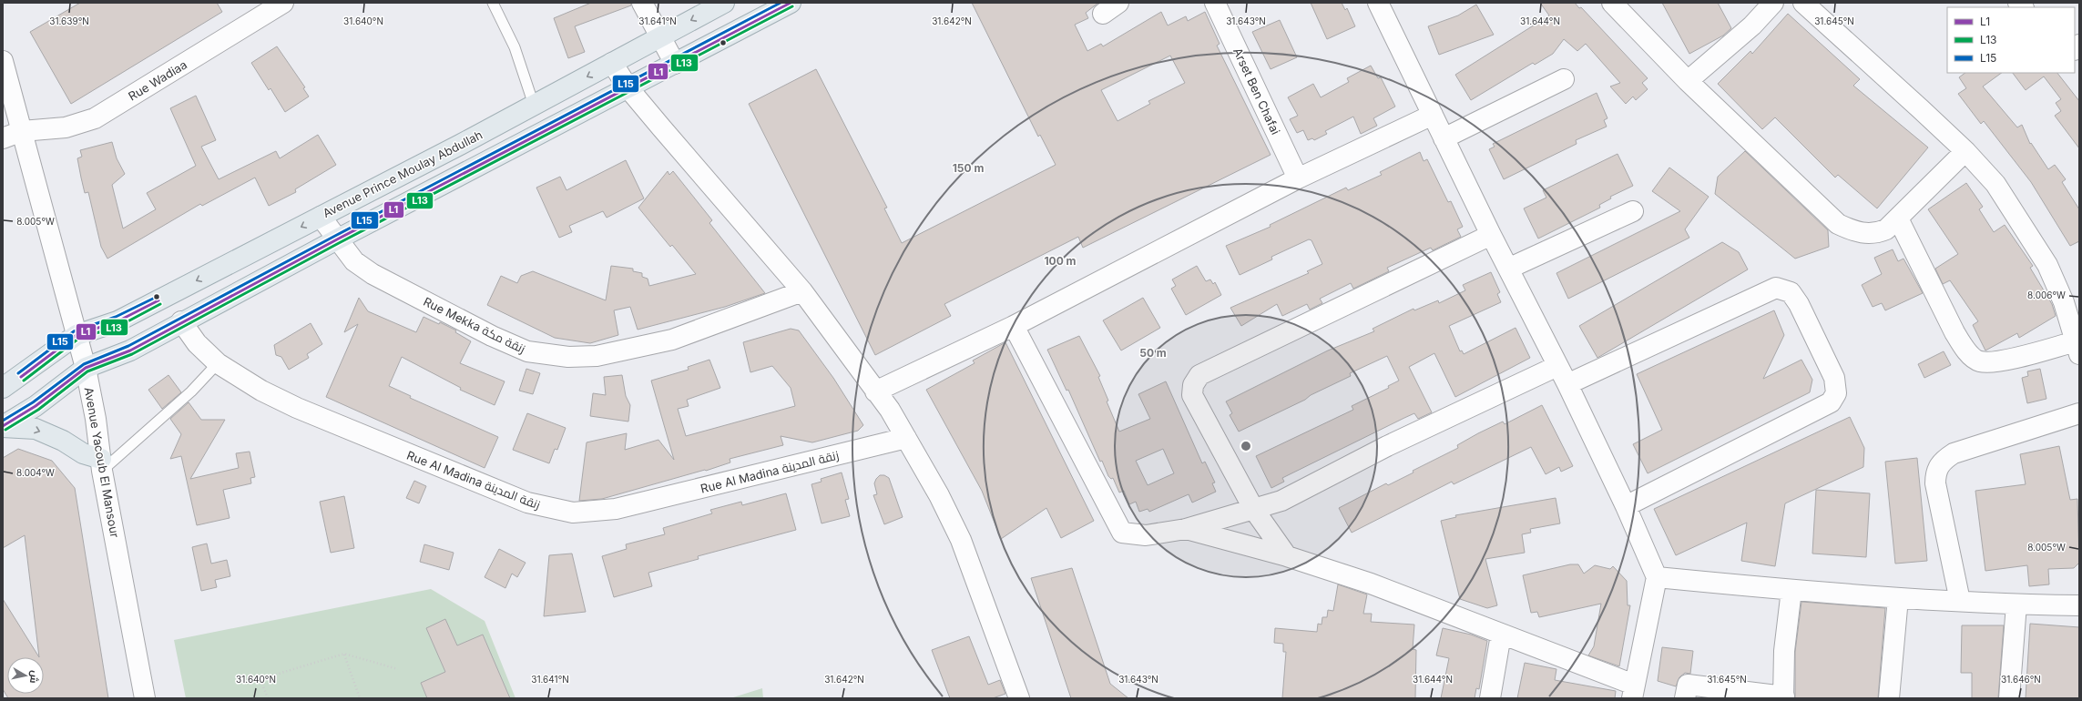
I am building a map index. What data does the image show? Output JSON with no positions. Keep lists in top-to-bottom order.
{
  "streets": {
    "main road": ["Avenue Prince Moulay Abdullah"],
    "street": [
      "Rue Wadiaa",
      "Arset Ben Chafai",
      "Rue Mekka زنقة مكة",
      "Avenue Yacoub El Mansour",
      "Rue Al Madina زنقة المدينة"
    ]
  },
  "crossings": [
    ["Rue Wadiaa", "Avenue Yacoub El Mansour"],
    ["Avenue Prince Moulay Abdullah", "Rue Mekka زنقة مكة"],
    ["Avenue Prince Moulay Abdullah", "Avenue Yacoub El Mansour"]
  ],
  "lines": ["transit line L1", "transit line L15", "transit line L13"],
  "legend": ["L1", "L13", "L15"],
  "north": "right",
  "coordinates": [
    "31.640°N",
    "31.641°N",
    "31.642°N",
    "31.644°N",
    "31.645°N",
    "31.639°N",
    "31.643°N",
    "8.005°W",
    "8.006°W",
    "8.004°W",
    "31.646°N"
  ],
  "rings": ["150 m", "100 m", "50 m"]
}
